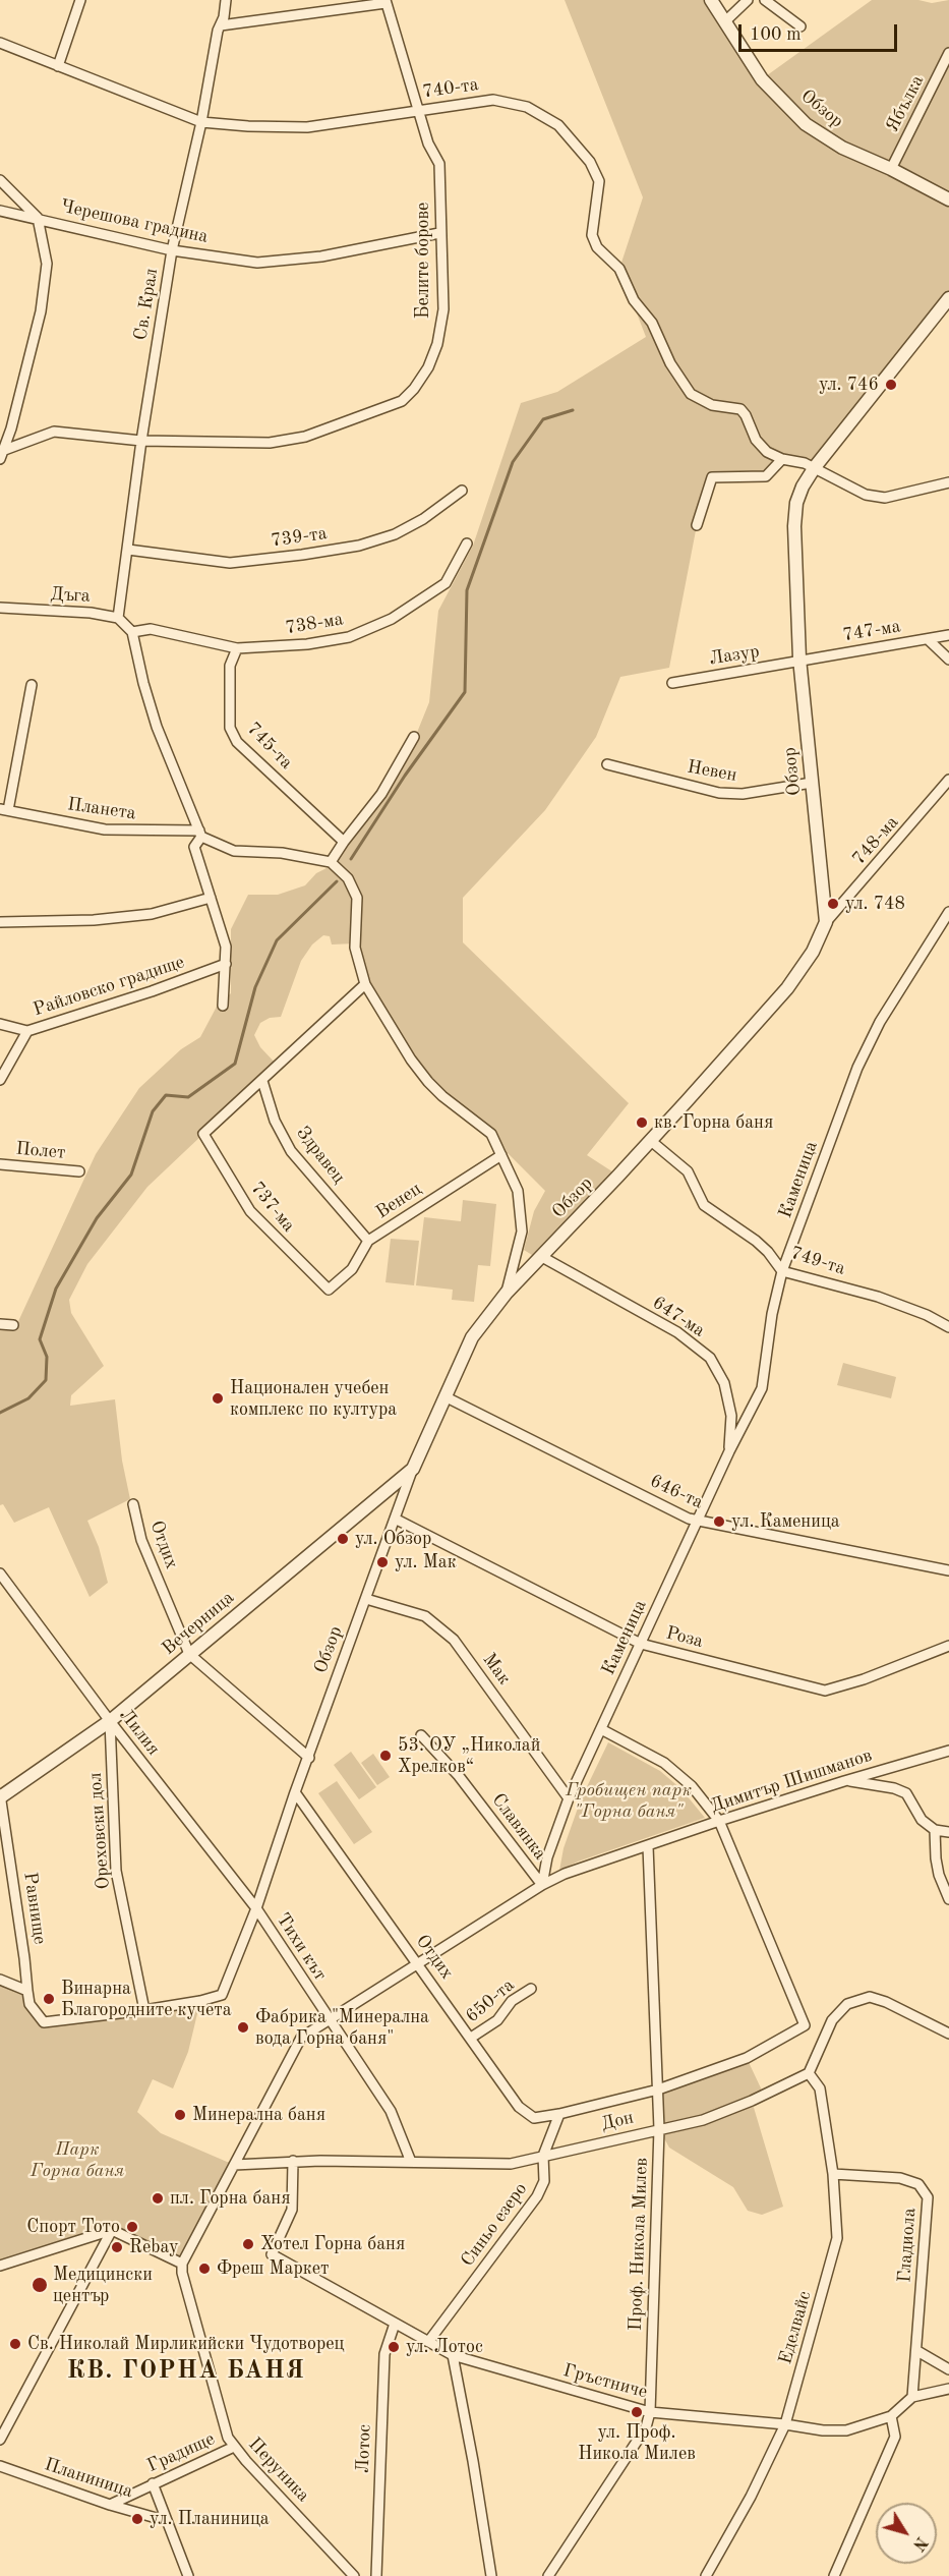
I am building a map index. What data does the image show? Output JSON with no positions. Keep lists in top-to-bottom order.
{
  "streets": {
    "street": [
      "740-та",
      "Ябълка",
      "Обзор",
      "Черешова градина",
      "Белите борове",
      "Св. Крал",
      "739-та",
      "Дъга",
      "738-ма",
      "747-ма",
      "Лазур",
      "745-та",
      "Невен",
      "Планета",
      "748-ма",
      "Райловско градище",
      "Полет",
      "Здравец",
      "Каменица",
      "Венец",
      "737-ма",
      "749-та",
      "647-ма",
      "646-та",
      "Отдих",
      "Вечерница",
      "Роза",
      "Мак",
      "Лилия",
      "Димитър Шишманов",
      "Славянка",
      "Ореховски дол",
      "Равнище",
      "Тихи кът",
      "650-та",
      "Дон",
      "Синьо езеро",
      "Проф. Никола Милев",
      "Гладиола",
      "Еделвайс",
      "Гръстниче",
      "Лотос",
      "Градище",
      "Перуника",
      "Планиница"
    ]
  },
  "crossings": [
    ["740-та", "Обзор"],
    ["740-та", "Белите борове"],
    ["740-та", "Св. Крал"],
    ["Ябълка", "Обзор"],
    ["Обзор", "747-ма"],
    ["Обзор", "Лазур"],
    ["Обзор", "Невен"],
    ["Обзор", "748-ма"],
    ["Обзор", "749-та"],
    ["Обзор", "647-ма"],
    ["Обзор", "646-та"],
    ["Обзор", "Отдих"],
    ["Обзор", "Вечерница"],
    ["Обзор", "Роза"],
    ["Обзор", "Мак"],
    ["Обзор", "Лилия"],
    ["Обзор", "Ореховски дол"],
    ["Обзор", "Равнище"],
    ["Обзор", "Тихи кът"],
    ["Черешова градина", "Белите борове"],
    ["Черешова градина", "Св. Крал"],
    ["Белите борове", "Св. Крал"],
    ["Св. Крал", "739-та"],
    ["Св. Крал", "Дъга"],
    ["738-ма", "745-та"],
    ["747-ма", "Лазур"],
    ["Здравец", "Венец"],
    ["Здравец", "737-ма"],
    ["Каменица", "749-та"],
    ["Каменица", "647-ма"],
    ["Каменица", "646-та"],
    ["Каменица", "Роза"],
    ["Каменица", "Мак"],
    ["Каменица", "Димитър Шишманов"],
    ["Каменица", "Славянка"],
    ["Венец", "737-ма"],
    ["Отдих", "Вечерница"],
    ["Отдих", "650-та"],
    ["Отдих", "Дон"],
    ["Отдих", "Синьо езеро"],
    ["Вечерница", "Лилия"],
    ["Вечерница", "Ореховски дол"],
    ["Вечерница", "Равнище"],
    ["Лилия", "Ореховски дол"],
    ["Лилия", "Тихи кът"],
    ["Димитър Шишманов", "Славянка"],
    ["Димитър Шишманов", "Дон"],
    ["Димитър Шишманов", "Проф. Никола Милев"],
    ["Тихи кът", "Дон"],
    ["Дон", "Синьо езеро"],
    ["Дон", "Проф. Никола Милев"],
    ["Дон", "Еделвайс"],
    ["Дон", "Гръстниче"],
    ["Синьо езеро", "Гръстниче"],
    ["Проф. Никола Милев", "Гръстниче"],
    ["Гладиола", "Еделвайс"],
    ["Гладиола", "Гръстниче"],
    ["Еделвайс", "Гръстниче"],
    ["Гръстниче", "Лотос"],
    ["Градище", "Перуника"],
    ["Градище", "Планиница"]
  ],
  "districts": ["КВ. ГОРНА БАНЯ"],
  "parks": ["Гробищен парк \"Горна баня\"", "Парк Горна баня"],
  "places": [
    "ул. 746",
    "ул. 748",
    "кв. Горна баня",
    "Национален учебен комплекс по култура",
    "ул. Каменица",
    "ул. Обзор",
    "ул. Мак",
    "53. ОУ „Николай Хрелков“",
    "Винарна Благородните кучета",
    "Фабрика \"Минерална вода Горна баня\"",
    "Минерална баня",
    "пл. Горна баня",
    "Спорт Тото",
    "Хотел Горна баня",
    "Rebay",
    "Фреш Маркет",
    "Медицински център",
    "Св. Николай Мирликийски Чудотворец",
    "ул. Лотос",
    "ул. Проф. Никола Милев",
    "ул. Планиница"
  ],
  "scale_bar": "100 m",
  "north": "bottom right"
}
